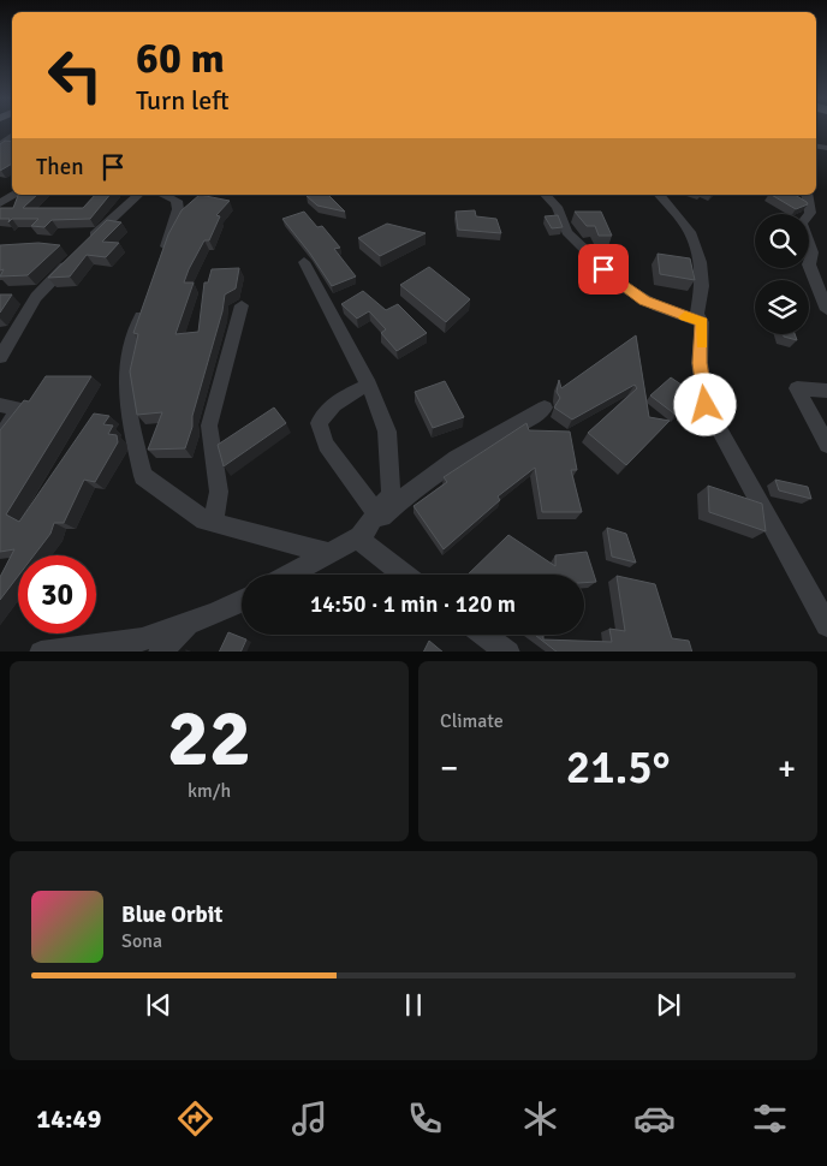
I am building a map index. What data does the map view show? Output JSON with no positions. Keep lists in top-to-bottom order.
{
  "page": {
    "turn": ["60 m", "Turn left"],
    "then": "Then",
    "limit": "30",
    "trip": "14:50 · 1 min · 120 m",
    "tile": [
      ["22", "km/h"],
      "Climate"
    ],
    "heat": ["−", "21.5°", "+"],
    "song": ["Blue Orbit", "Sona"],
    "tabs": "14:49"
  }
}
